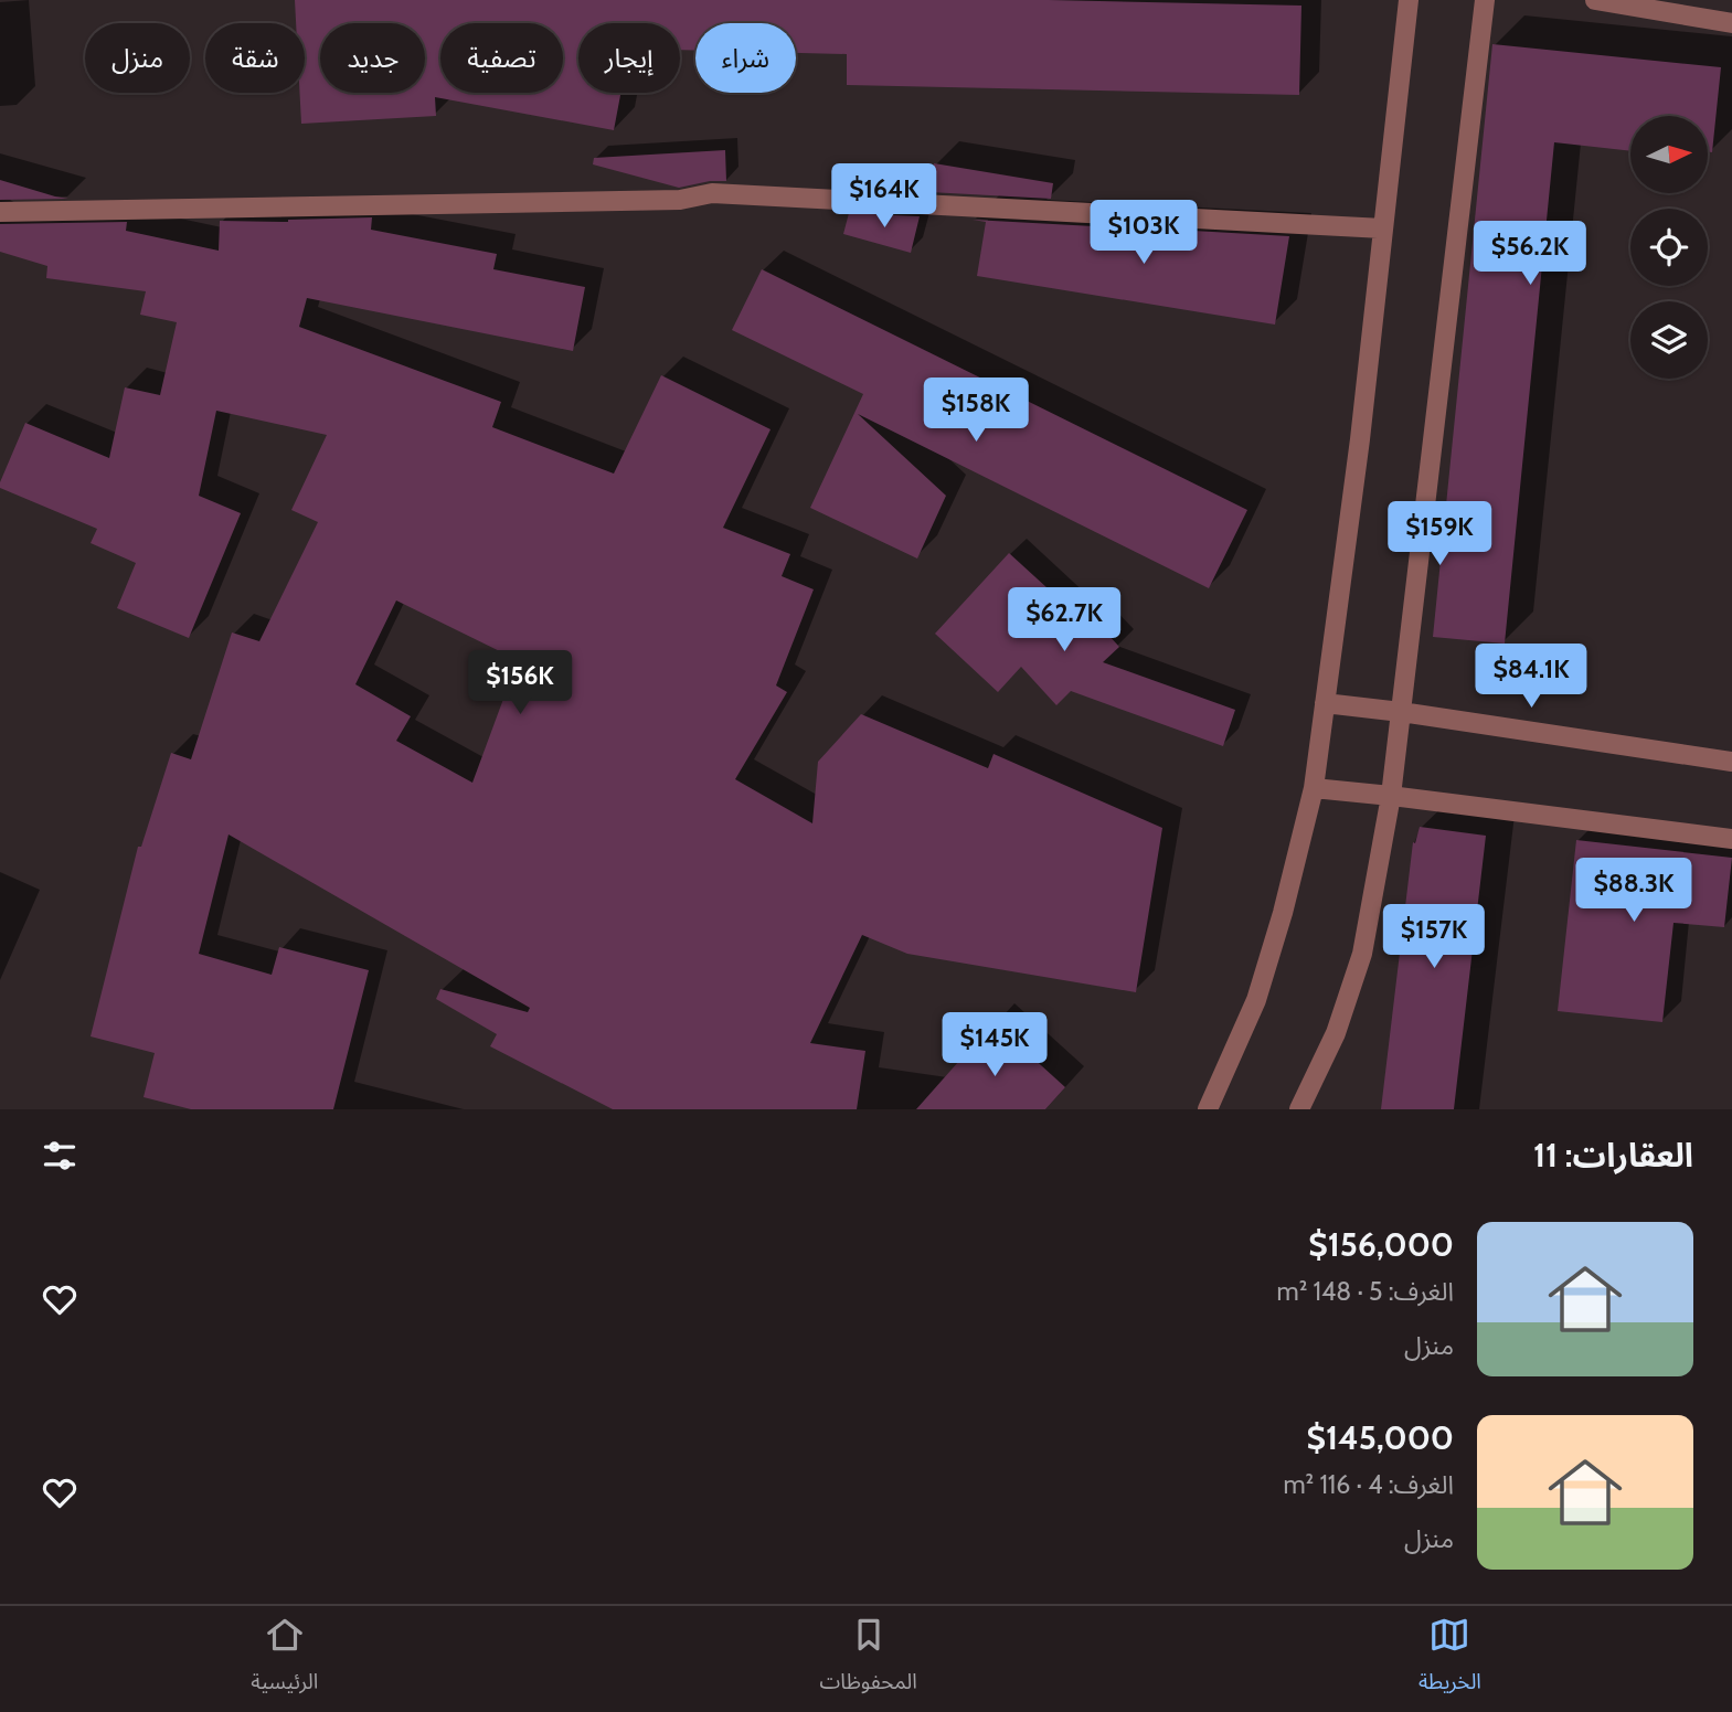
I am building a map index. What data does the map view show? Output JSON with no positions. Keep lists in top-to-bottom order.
{
  "north": "right",
  "page": {
    "chip": [
      "شراء",
      "إيجار",
      "تصفية",
      "جديد",
      "شقة",
      "منزل"
    ],
    "price": [
      "$164K",
      "$103K",
      "$56.2K",
      "$158K",
      "$159K",
      "$62.7K",
      "$84.1K",
      "$156K",
      "$88.3K",
      "$157K",
      "$145K"
    ],
    "heading": "العقارات: 11",
    "list": [
      {
        "name": "$156,000",
        "note": "الغرف: 5 · 148 m² · منزل"
      },
      {
        "name": "$145,000",
        "note": "الغرف: 4 · 116 m² · منزل"
      }
    ],
    "tabs": ["الخريطة", "المحفوظات", "الرئيسية"]
  }
}
